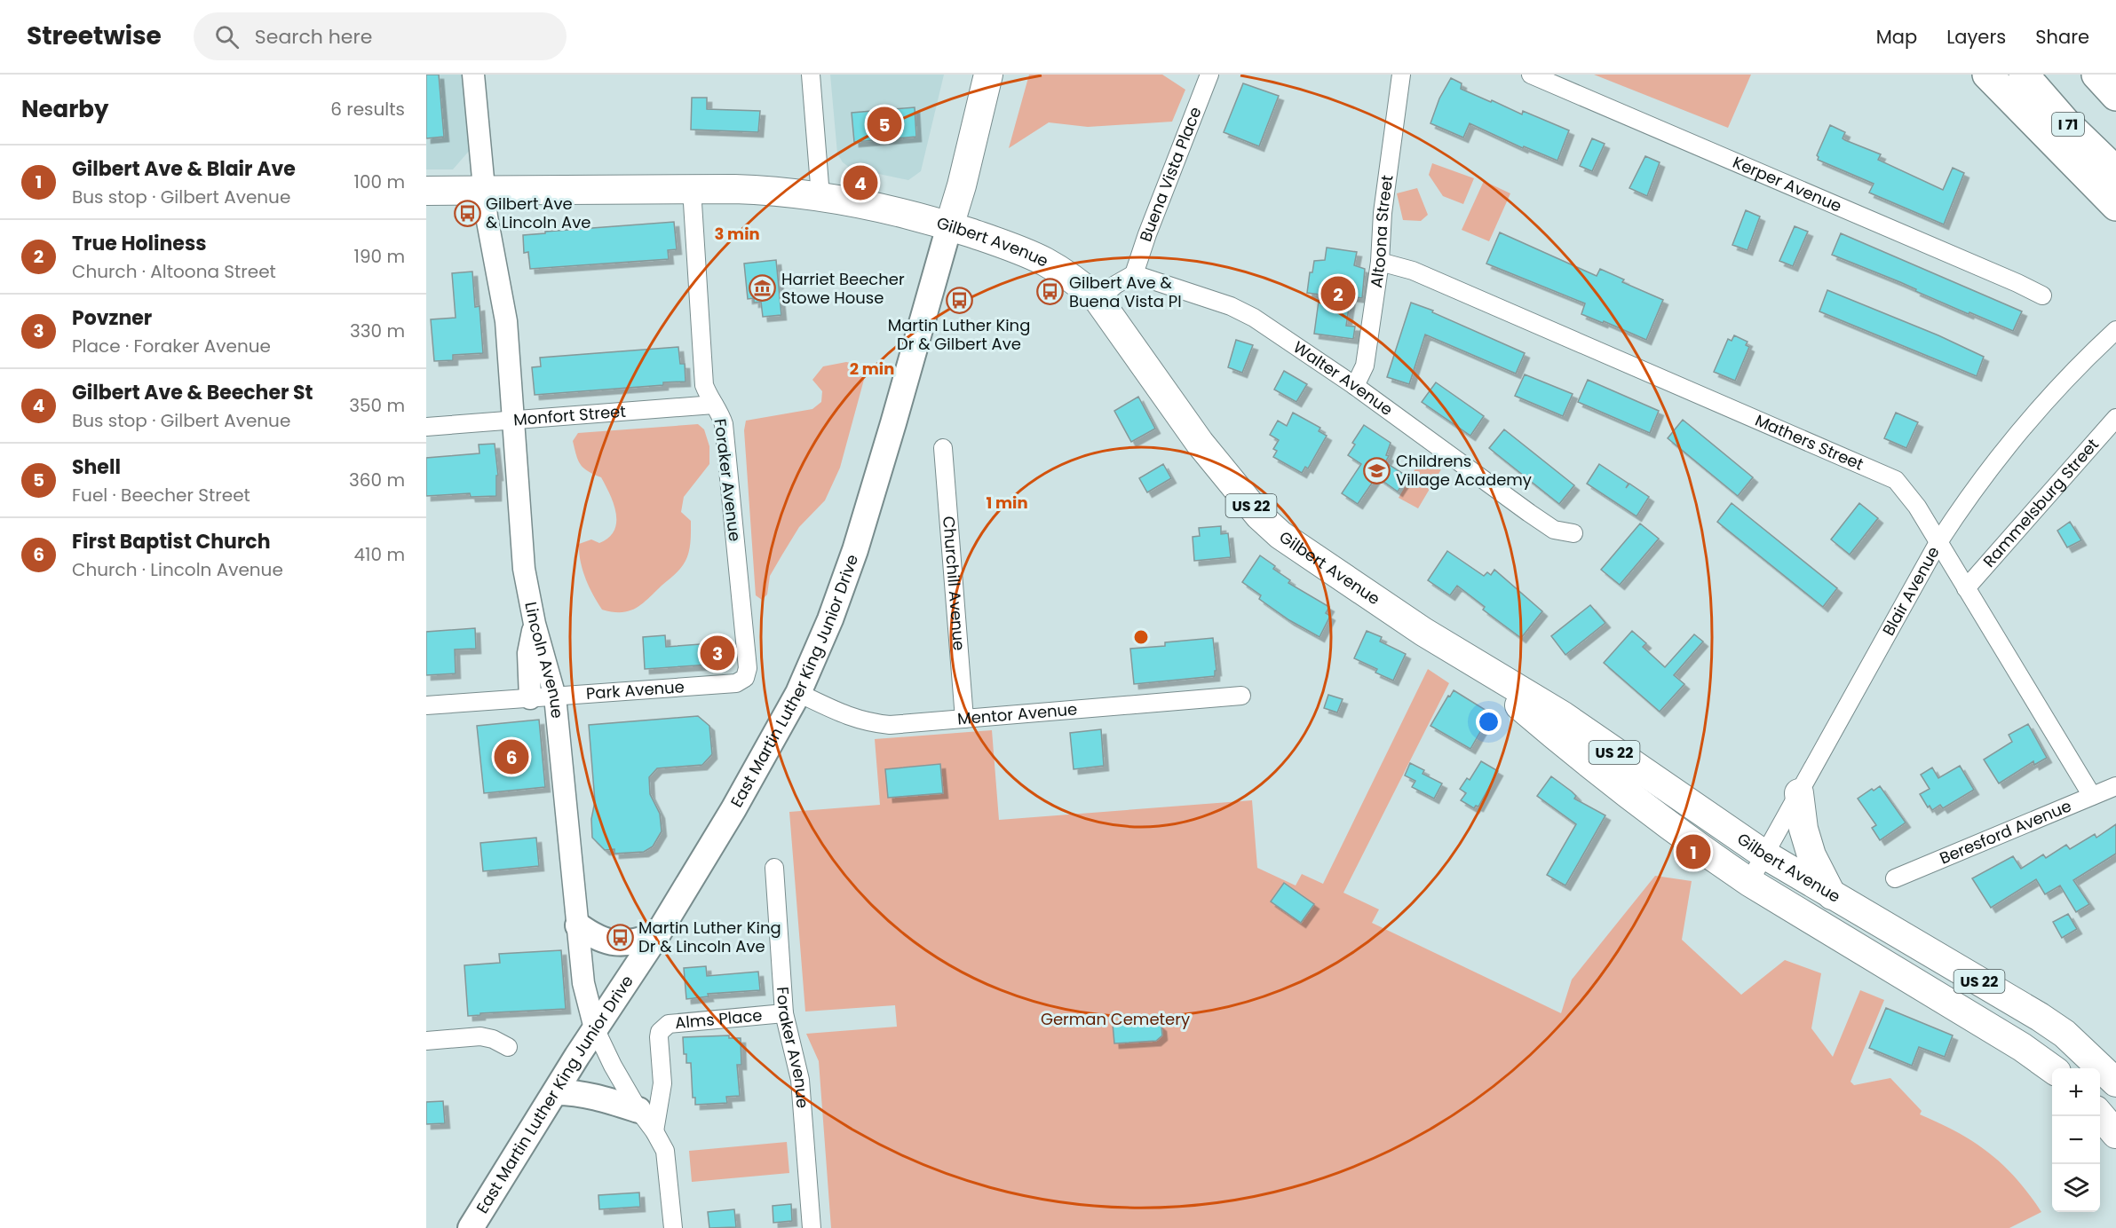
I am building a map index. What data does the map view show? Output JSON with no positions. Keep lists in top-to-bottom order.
{
  "streets": {
    "highway": ["I 71"],
    "main road": ["Gilbert Avenue", "US 22", "East Martin Luther King Junior Drive"],
    "street": [
      "Buena Vista Place",
      "Kerper Avenue",
      "Altoona Street",
      "Walter Avenue",
      "Monfort Street",
      "Mathers Street",
      "Foraker Avenue",
      "Rammelsburg Street",
      "Churchill Avenue",
      "Blair Avenue",
      "Lincoln Avenue",
      "Park Avenue",
      "Mentor Avenue",
      "Beresford Avenue",
      "Alms Place"
    ]
  },
  "crossings": [
    ["Buena Vista Place", "Walter Avenue"],
    ["Altoona Street", "Walter Avenue"],
    ["Altoona Street", "Mathers Street"],
    ["Gilbert Avenue", "Foraker Avenue"],
    ["Gilbert Avenue", "Blair Avenue"],
    ["Gilbert Avenue", "Lincoln Avenue"],
    ["Gilbert Avenue", "East Martin Luther King Junior Drive"],
    ["Monfort Street", "Foraker Avenue"],
    ["Monfort Street", "Lincoln Avenue"],
    ["Mathers Street", "Rammelsburg Street"],
    ["Mathers Street", "Blair Avenue"],
    ["Mathers Street", "Beresford Avenue"],
    ["Foraker Avenue", "Park Avenue"],
    ["Foraker Avenue", "Alms Place"],
    ["Churchill Avenue", "Mentor Avenue"],
    ["Lincoln Avenue", "East Martin Luther King Junior Drive"],
    ["Lincoln Avenue", "Park Avenue"],
    ["Lincoln Avenue", "Alms Place"],
    ["East Martin Luther King Junior Drive", "Mentor Avenue"]
  ],
  "parks": ["German Cemetery"],
  "places": {
    "bus stop": [
      "Gilbert Ave & Lincoln Ave",
      "Gilbert Ave & Buena Vista Pl",
      "Martin Luther King Dr & Gilbert Ave",
      "Martin Luther King Dr & Lincoln Ave"
    ],
    "museum": ["Harriet Beecher Stowe House"],
    "school or university": ["Childrens Village Academy"]
  },
  "page": {
    "header": "Streetwise",
    "search": "Search here",
    "nav": ["Map", "Layers", "Share"],
    "heading": ["Nearby", "6 results"],
    "pins": [
      "5",
      "4",
      "2",
      "3",
      "6",
      "1"
    ],
    "list": [
      {
        "mark": "1",
        "name": "Gilbert Ave & Blair Ave",
        "note": "Bus stop · Gilbert Avenue",
        "value": "100 m"
      },
      {
        "mark": "2",
        "name": "True Holiness",
        "note": "Church · Altoona Street",
        "value": "190 m"
      },
      {
        "mark": "3",
        "name": "Povzner",
        "note": "Place · Foraker Avenue",
        "value": "330 m"
      },
      {
        "mark": "4",
        "name": "Gilbert Ave & Beecher St",
        "note": "Bus stop · Gilbert Avenue",
        "value": "350 m"
      },
      {
        "mark": "5",
        "name": "Shell",
        "note": "Fuel · Beecher Street",
        "value": "360 m"
      },
      {
        "mark": "6",
        "name": "First Baptist Church",
        "note": "Church · Lincoln Avenue",
        "value": "410 m"
      }
    ],
    "map_buttons": ["+", "−"]
  },
  "rings": ["3 min", "2 min", "1 min"]
}
